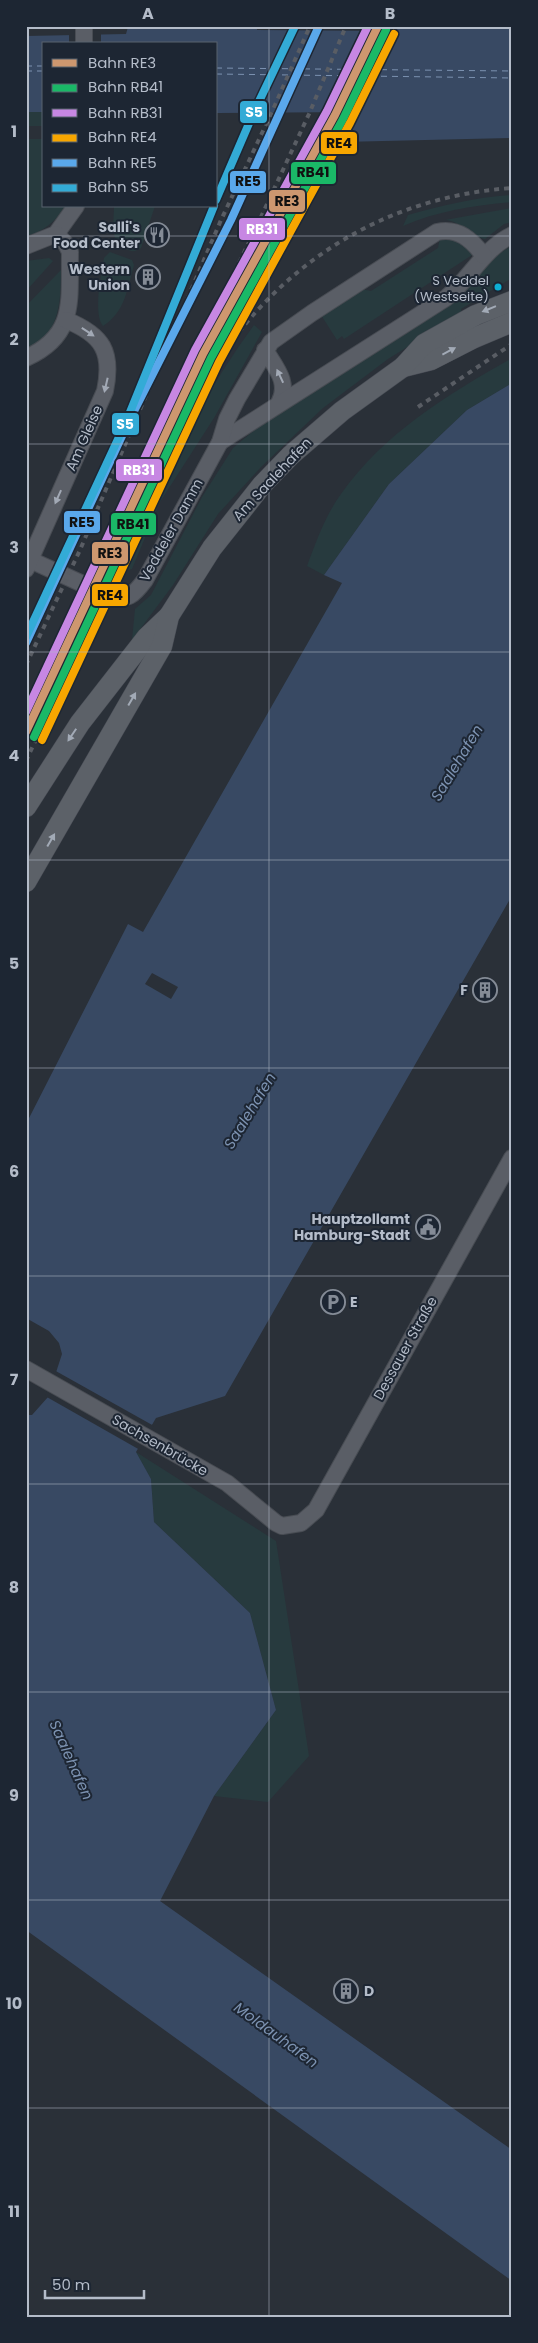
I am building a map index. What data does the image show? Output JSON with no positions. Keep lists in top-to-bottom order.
{
  "streets": {
    "main road": ["Am Saalehafen"],
    "street": [
      "Am Gleise",
      "Veddeler Damm",
      "Dessauer Straße",
      "Sachsenbrücke"
    ]
  },
  "crossings": [
    ["Am Gleise", "Veddeler Damm"],
    ["Dessauer Straße", "Sachsenbrücke"]
  ],
  "one_way": ["Am Gleise"],
  "water": ["Saalehafen", "Moldauhafen"],
  "places": {
    "restaurant": ["Salli's Food Center"],
    "building": ["Western Union", "F", "D"],
    "other": ["S Veddel (Westseite)"],
    "public building": ["Hauptzollamt Hamburg-Stadt"],
    "parking": ["E"]
  },
  "lines": [
    "rail line RE3",
    "rail line RB31",
    "rail line RE5",
    "rail line S5",
    "rail line RB41",
    "rail line RE4"
  ],
  "legend": [
    "Bahn RE3",
    "Bahn RB41",
    "Bahn RB31",
    "Bahn RE4",
    "Bahn RE5",
    "Bahn S5"
  ],
  "scale_bar": "50 m",
  "grid": {
    "columns": ["A", "B"],
    "rows": [
      "1",
      "2",
      "3",
      "4",
      "5",
      "6",
      "7",
      "8",
      "9",
      "10",
      "11"
    ]
  }
}
